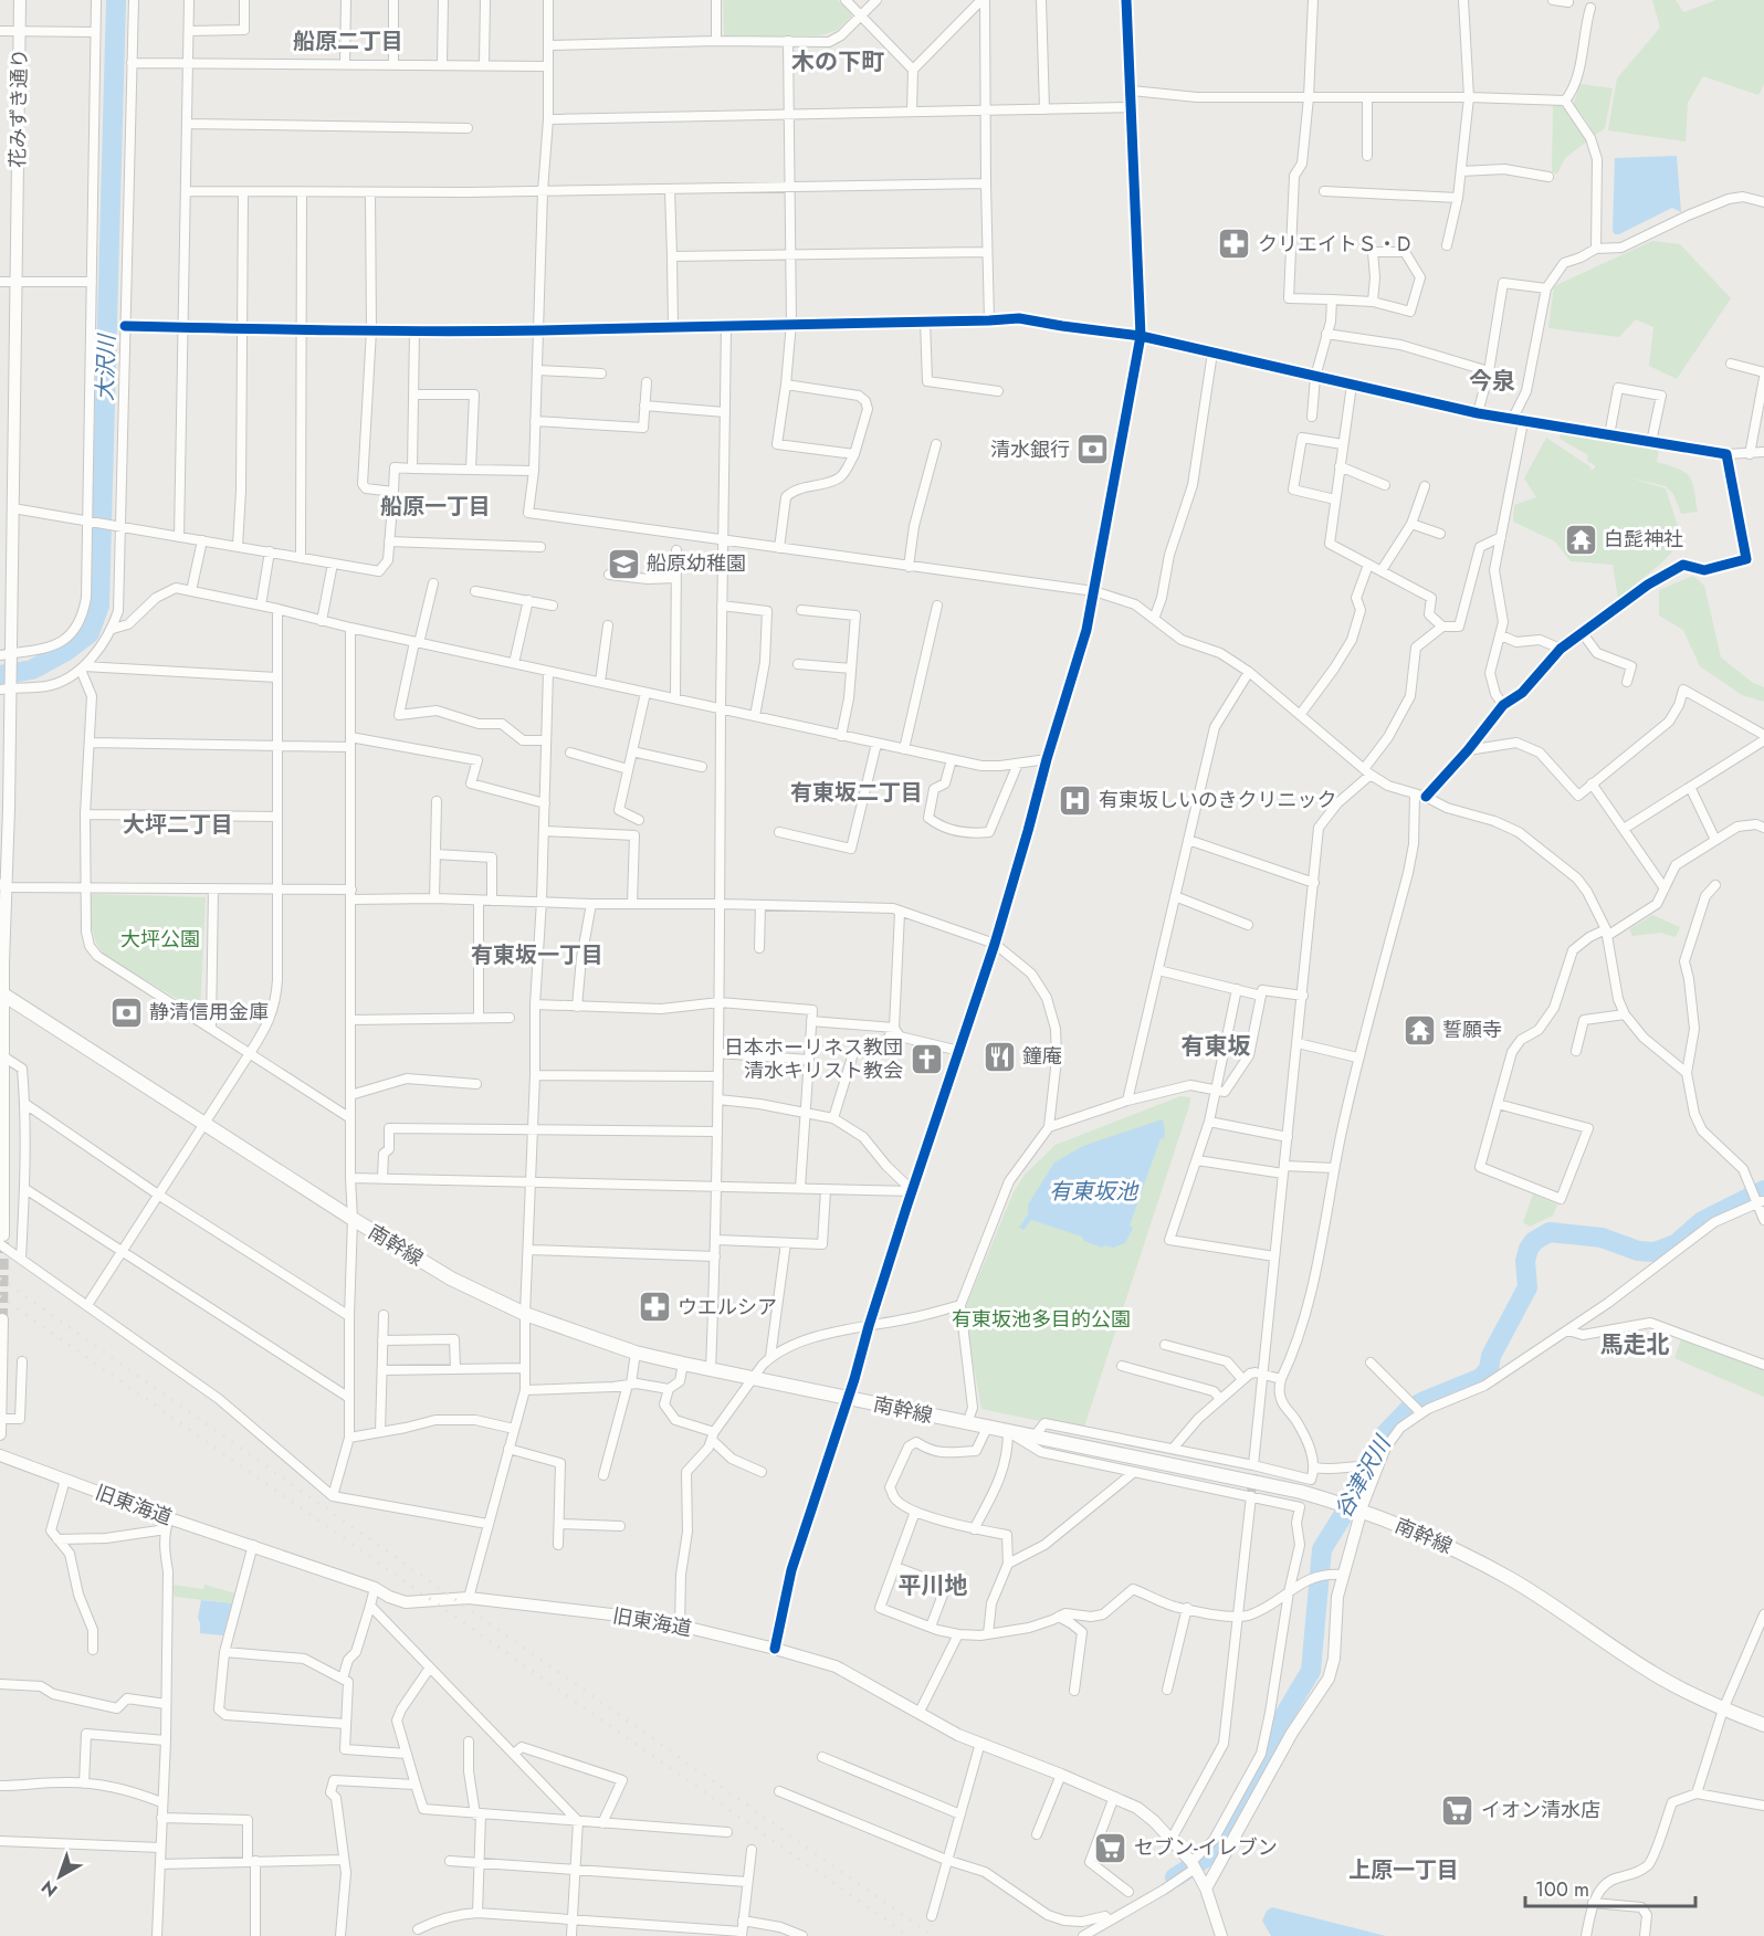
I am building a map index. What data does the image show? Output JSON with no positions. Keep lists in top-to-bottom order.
{
  "streets": {
    "main road": ["南幹線"],
    "street": ["花みずき通り", "旧東海道"]
  },
  "districts": [
    "船原二丁目",
    "木の下町",
    "今泉",
    "船原一丁目",
    "有東坂二丁目",
    "大坪二丁目",
    "有東坂一丁目",
    "有東坂",
    "馬走北",
    "平川地",
    "上原一丁目"
  ],
  "water": ["大沢川", "有東坂池", "谷津沢川"],
  "parks": ["大坪公園", "有東坂池多目的公園"],
  "places": {
    "pharmacy": ["クリエイトＳ・D", "ウエルシア"],
    "bank": ["清水銀行", "静清信用金庫"],
    "temple": ["白髭神社", "誓願寺"],
    "school or university": ["船原幼稚園"],
    "hospital": ["有東坂しいのきクリニック"],
    "restaurant": ["鐘庵"],
    "church": ["日本ホーリネス教団 清水キリスト教会"],
    "supermarket": ["イオン清水店", "セブン-イレブン"]
  },
  "scale_bar": "100 m",
  "north": "bottom left"
}
